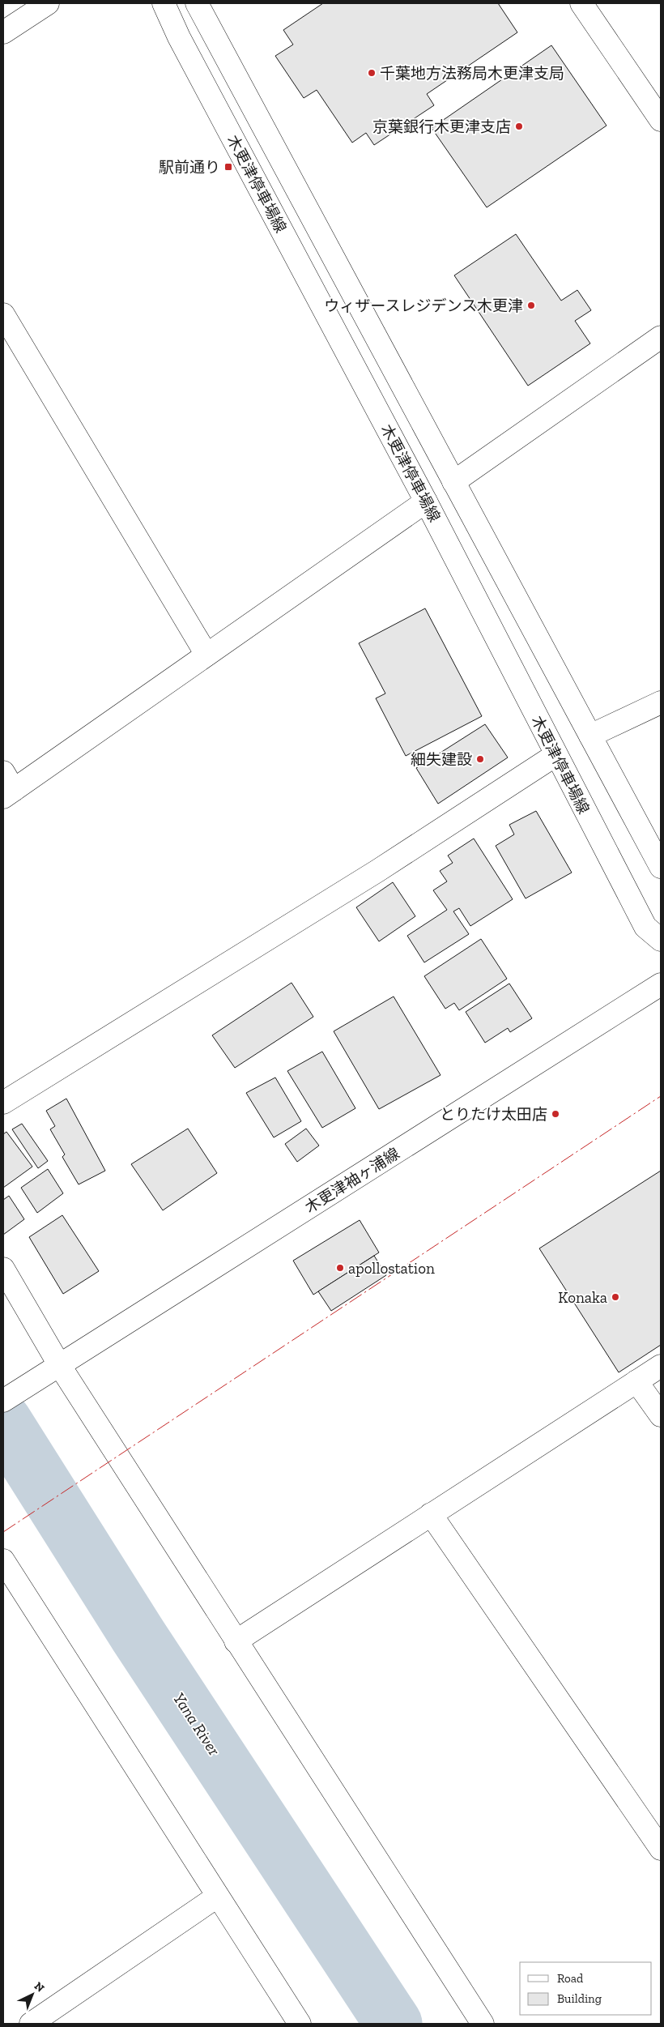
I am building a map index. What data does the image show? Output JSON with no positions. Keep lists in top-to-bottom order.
{
  "streets": {
    "street": ["木更津停車場線", "木更津袖ヶ浦線"]
  },
  "water": ["Yana River"],
  "places": {
    "other": [
      "千葉地方法務局木更津支局",
      "京葉銀行木更津支店",
      "ウィザースレジデンス木更津",
      "細失建設",
      "とりたけ太田店",
      "apollostation",
      "Konaka"
    ],
    "transit": ["駅前通り"]
  },
  "legend": ["Road", "Building"],
  "north": "top right"
}
